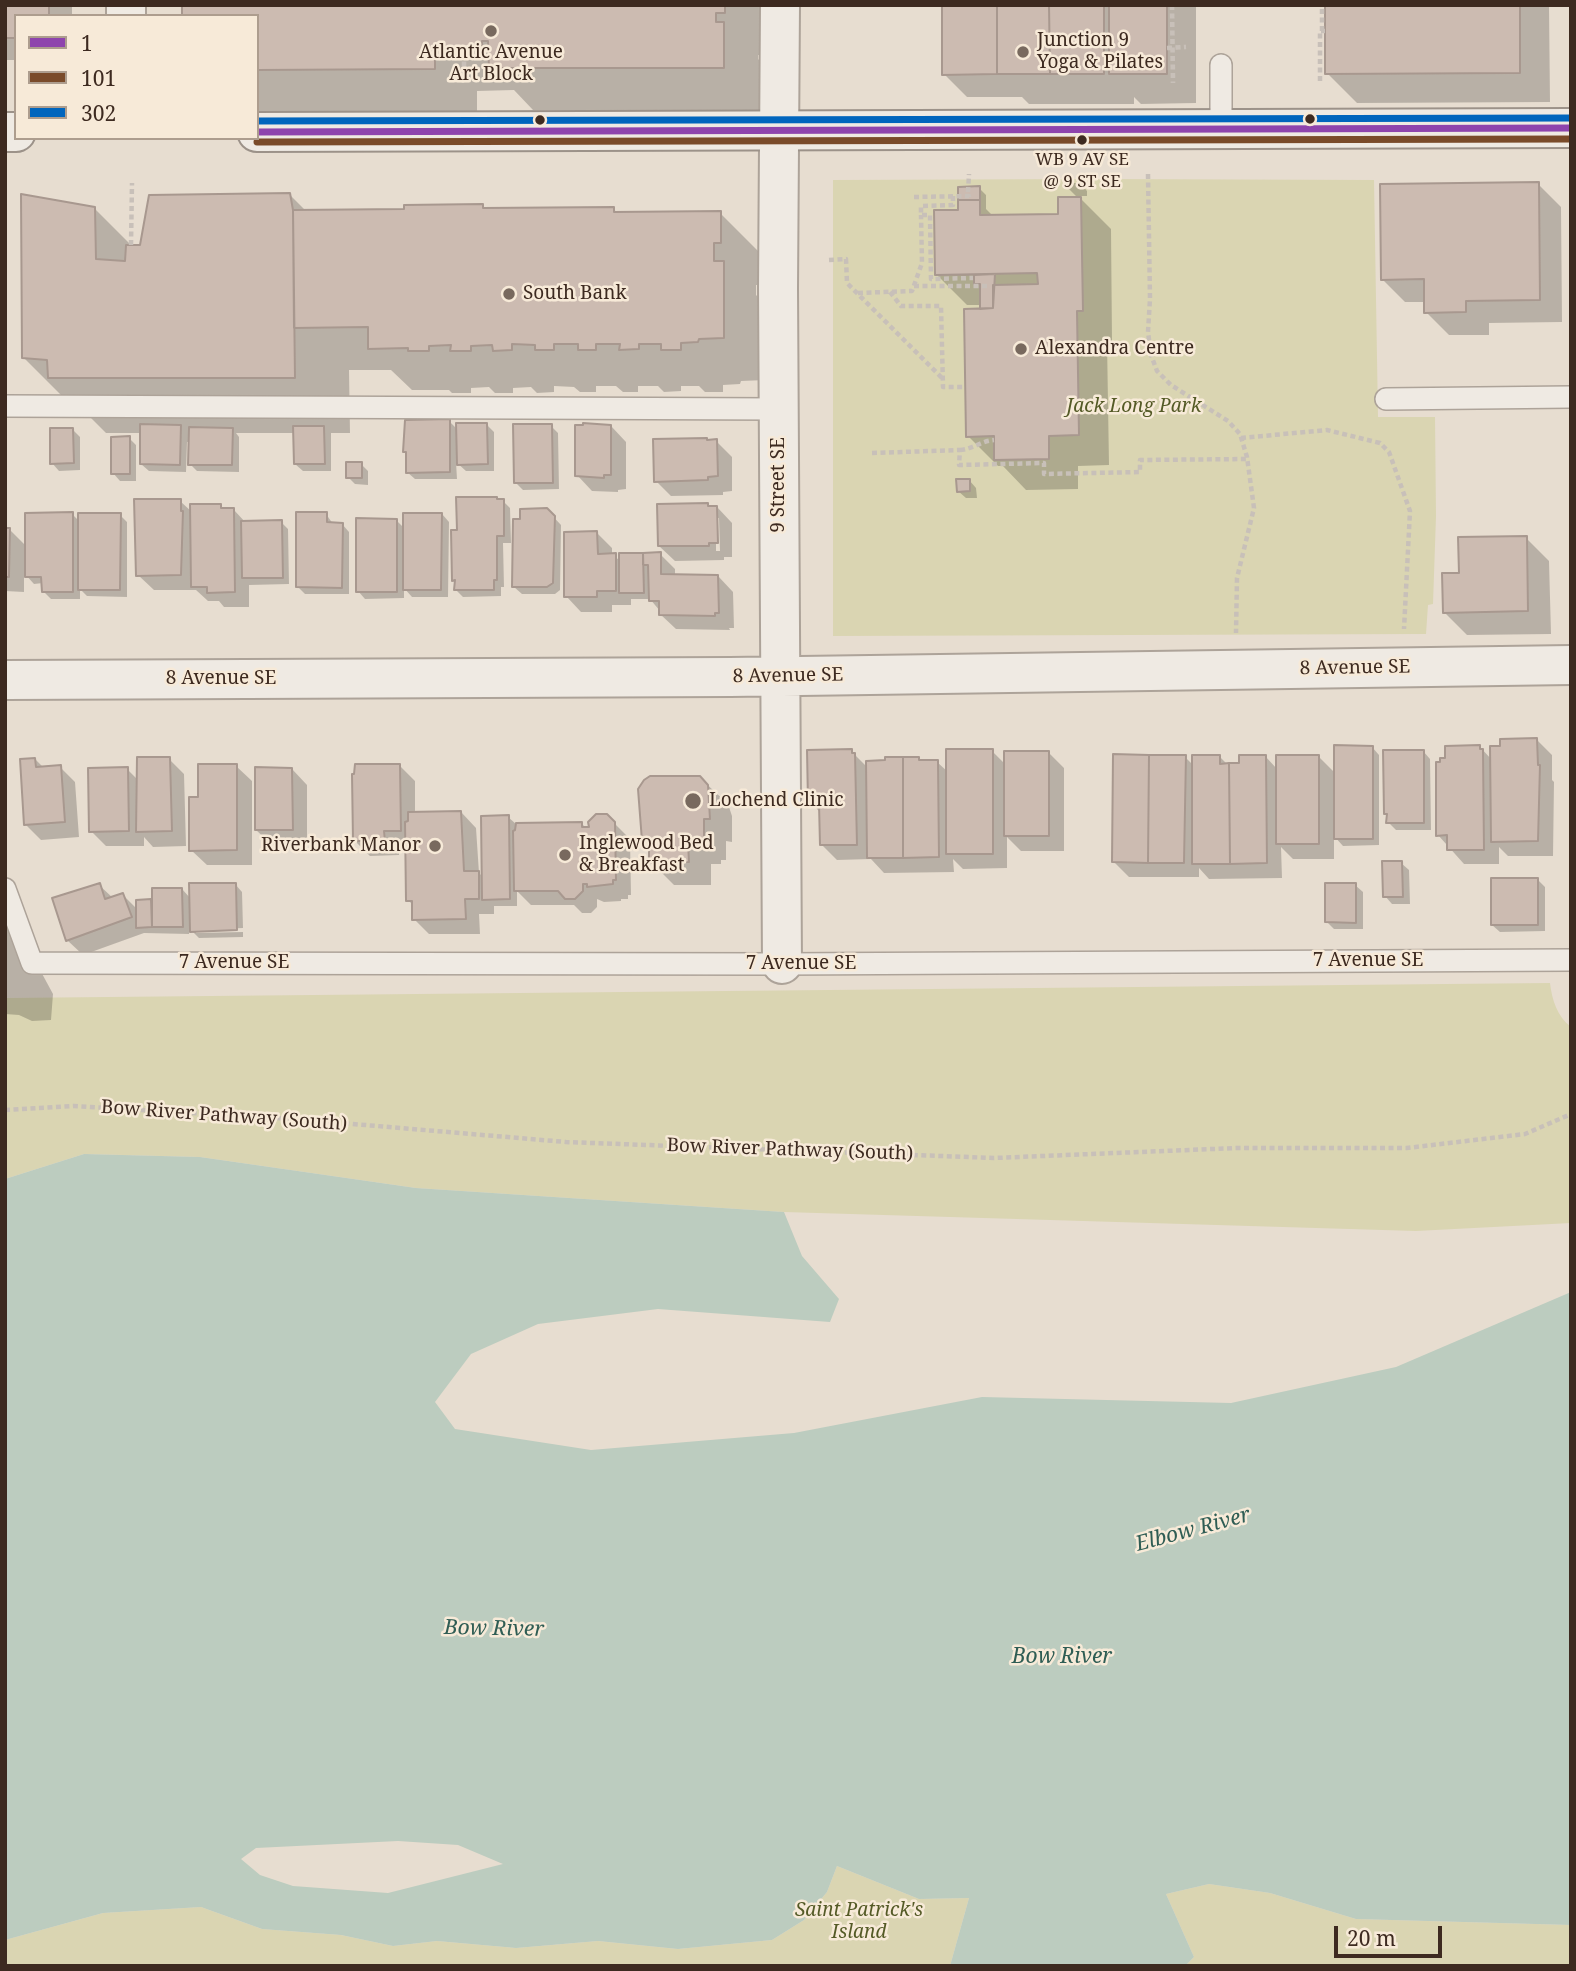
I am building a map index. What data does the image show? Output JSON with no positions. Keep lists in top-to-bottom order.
{
  "streets": {
    "street": ["9 Street SE", "8 Avenue SE"],
    "lane": ["7 Avenue SE"],
    "path": ["Bow River Pathway (South)"]
  },
  "crossings": [
    ["9 Street SE", "8 Avenue SE"],
    ["9 Street SE", "7 Avenue SE"]
  ],
  "water": ["Elbow River", "Bow River"],
  "parks": ["Jack Long Park", "Saint Patrick's Island"],
  "places": [
    "Atlantic Avenue Art Block",
    "Junction 9 Yoga & Pilates",
    "WB 9 AV SE @ 9 ST SE",
    "South Bank",
    "Alexandra Centre",
    "Lochend Clinic",
    "Riverbank Manor",
    "Inglewood Bed & Breakfast"
  ],
  "lines": ["transit line 302", "transit line 1", "transit line 101"],
  "legend": ["1", "101", "302"],
  "scale_bar": "20 m"
}
